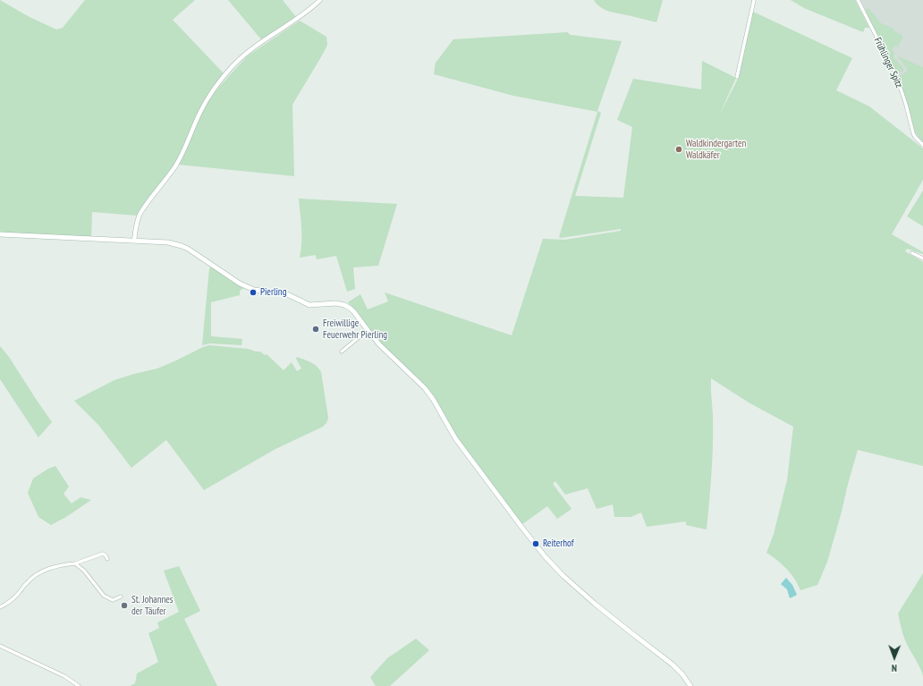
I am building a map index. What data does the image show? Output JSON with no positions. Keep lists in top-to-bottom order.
{
  "streets": {
    "street": ["Frühlinger Spitz"]
  },
  "places": [
    "Waldkindergarten Waldkäfer",
    "Pierling",
    "Freiwillige Feuerwehr Pierling",
    "Reiterhof",
    "St. Johannes der Täufer"
  ],
  "north": "bottom"
}
